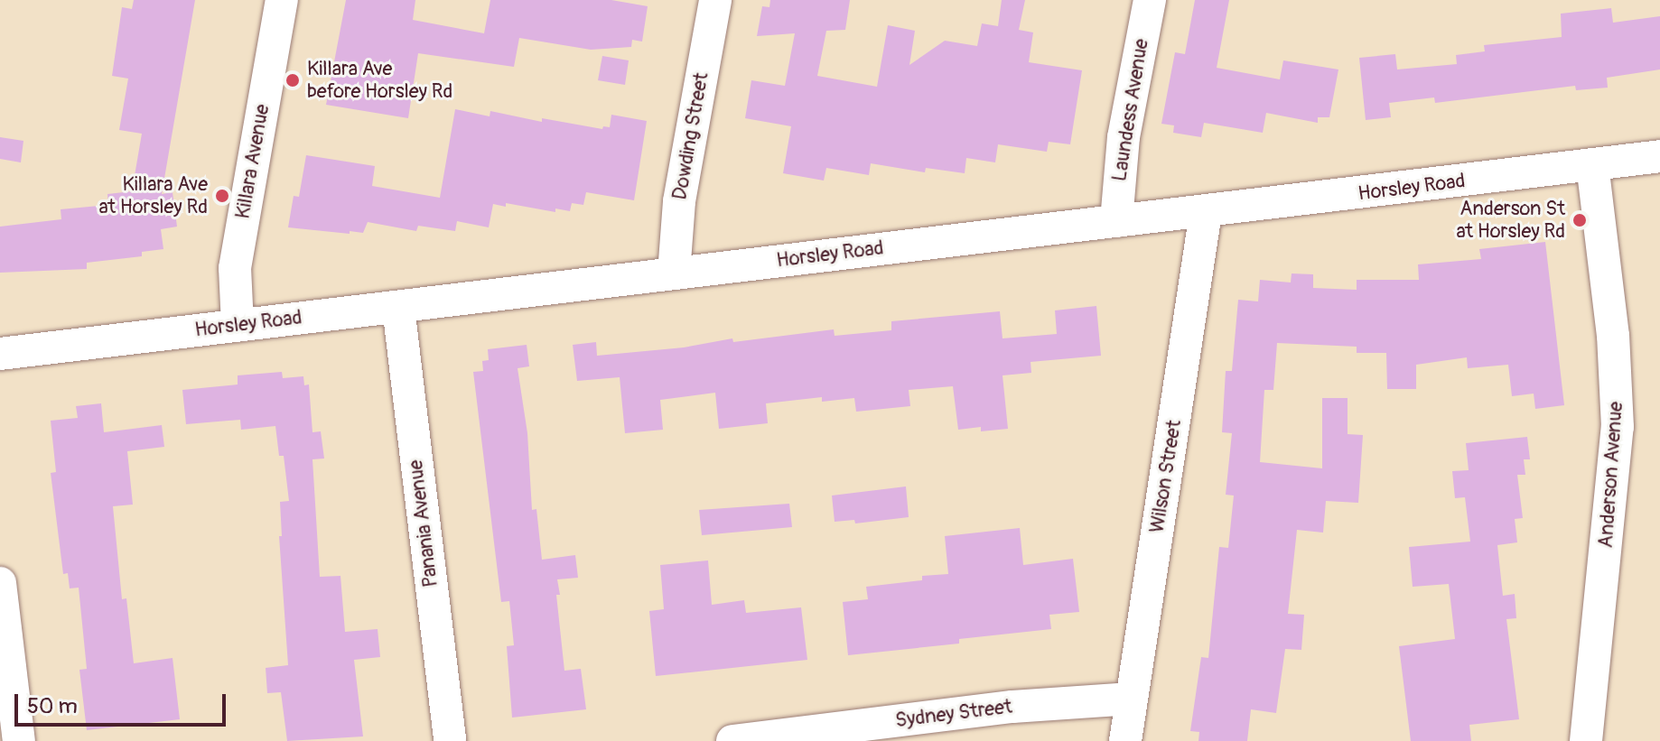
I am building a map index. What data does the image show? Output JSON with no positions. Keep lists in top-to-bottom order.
{
  "streets": {
    "street": [
      "Laundess Avenue",
      "Dowding Street",
      "Killara Avenue",
      "Horsley Road",
      "Anderson Avenue",
      "Wilson Street",
      "Panania Avenue",
      "Sydney Street"
    ]
  },
  "crossings": [
    ["Laundess Avenue", "Horsley Road"],
    ["Dowding Street", "Horsley Road"],
    ["Killara Avenue", "Horsley Road"],
    ["Horsley Road", "Anderson Avenue"],
    ["Horsley Road", "Wilson Street"],
    ["Horsley Road", "Panania Avenue"],
    ["Wilson Street", "Sydney Street"]
  ],
  "places": ["Killara Ave before Horsley Rd", "Killara Ave at Horsley Rd", "Anderson St at Horsley Rd"],
  "scale_bar": "50 m"
}
